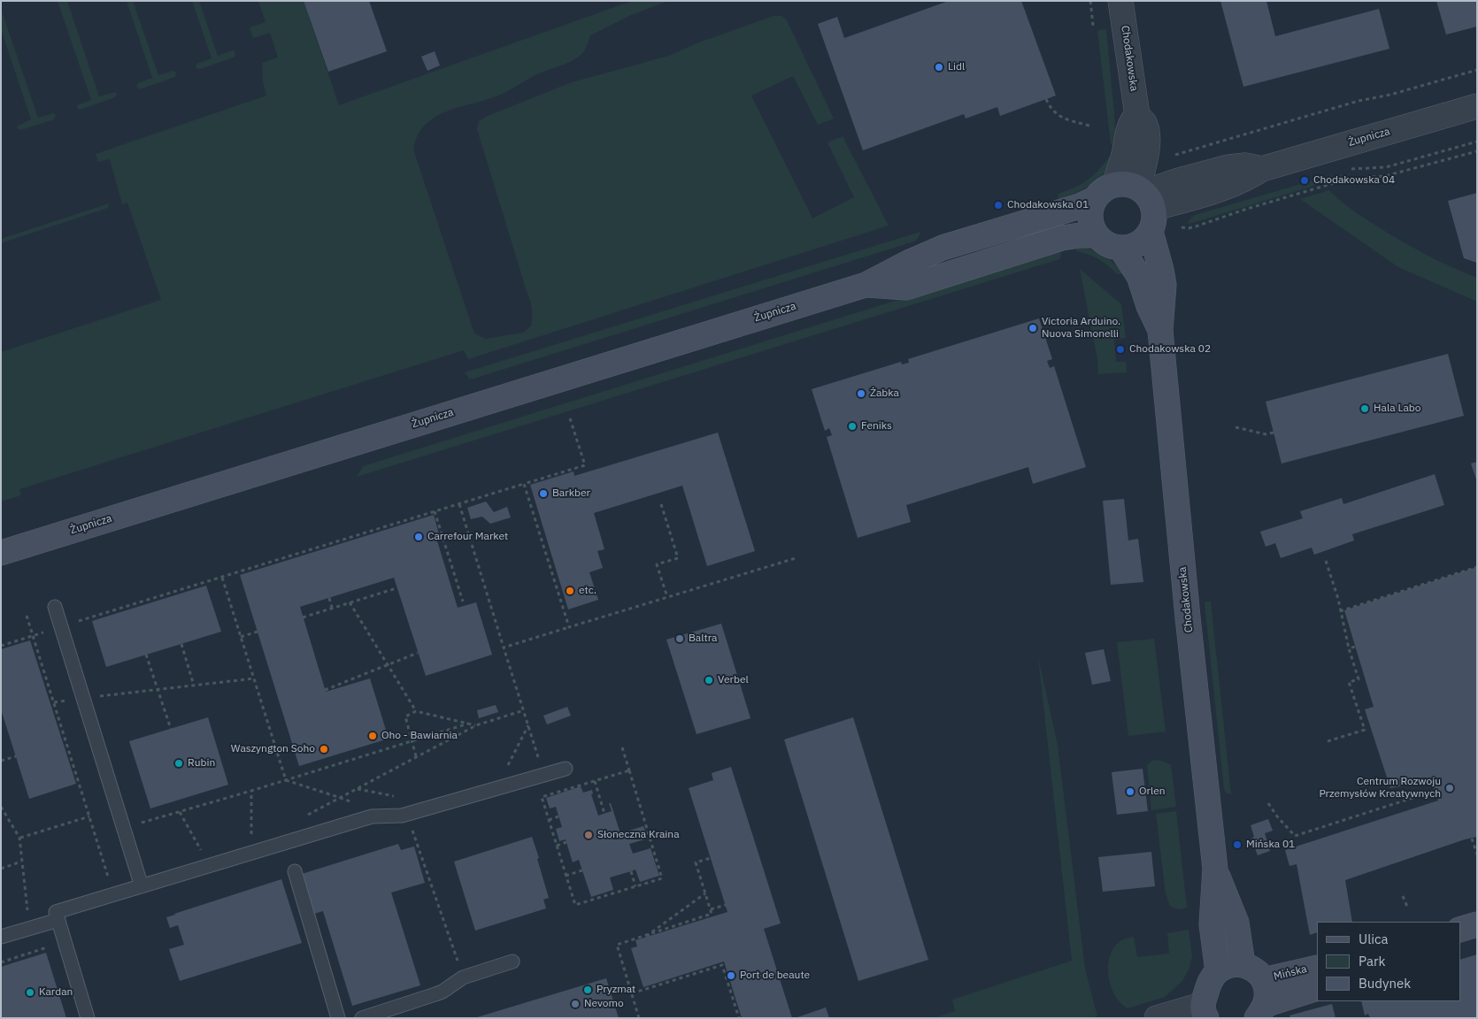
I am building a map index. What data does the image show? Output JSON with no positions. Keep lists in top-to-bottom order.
{
  "streets": {
    "street": ["Chodakowska", "Żupnicza", "Mińska"]
  },
  "crossings": [
    ["Chodakowska", "Żupnicza"]
  ],
  "places": [
    "Lidl",
    "Chodakowska 04",
    "Chodakowska 01",
    "Victoria Arduino. Nuova Simonelli",
    "Chodakowska 02",
    "Żabka",
    "Hala Labo",
    "Feniks",
    "Barkber",
    "Carrefour Market",
    "etc.",
    "Baltra",
    "Verbel",
    "Oho - Bawiarnia",
    "Waszyngton Soho",
    "Rubin",
    "Centrum Rozwoju Przemysłów Kreatywnych",
    "Orlen",
    "Słoneczna Kraina",
    "Mińska 01",
    "Port de beaute",
    "Pryzmat",
    "Kardan",
    "Nevomo"
  ],
  "legend": ["Ulica", "Park", "Budynek"]
}
